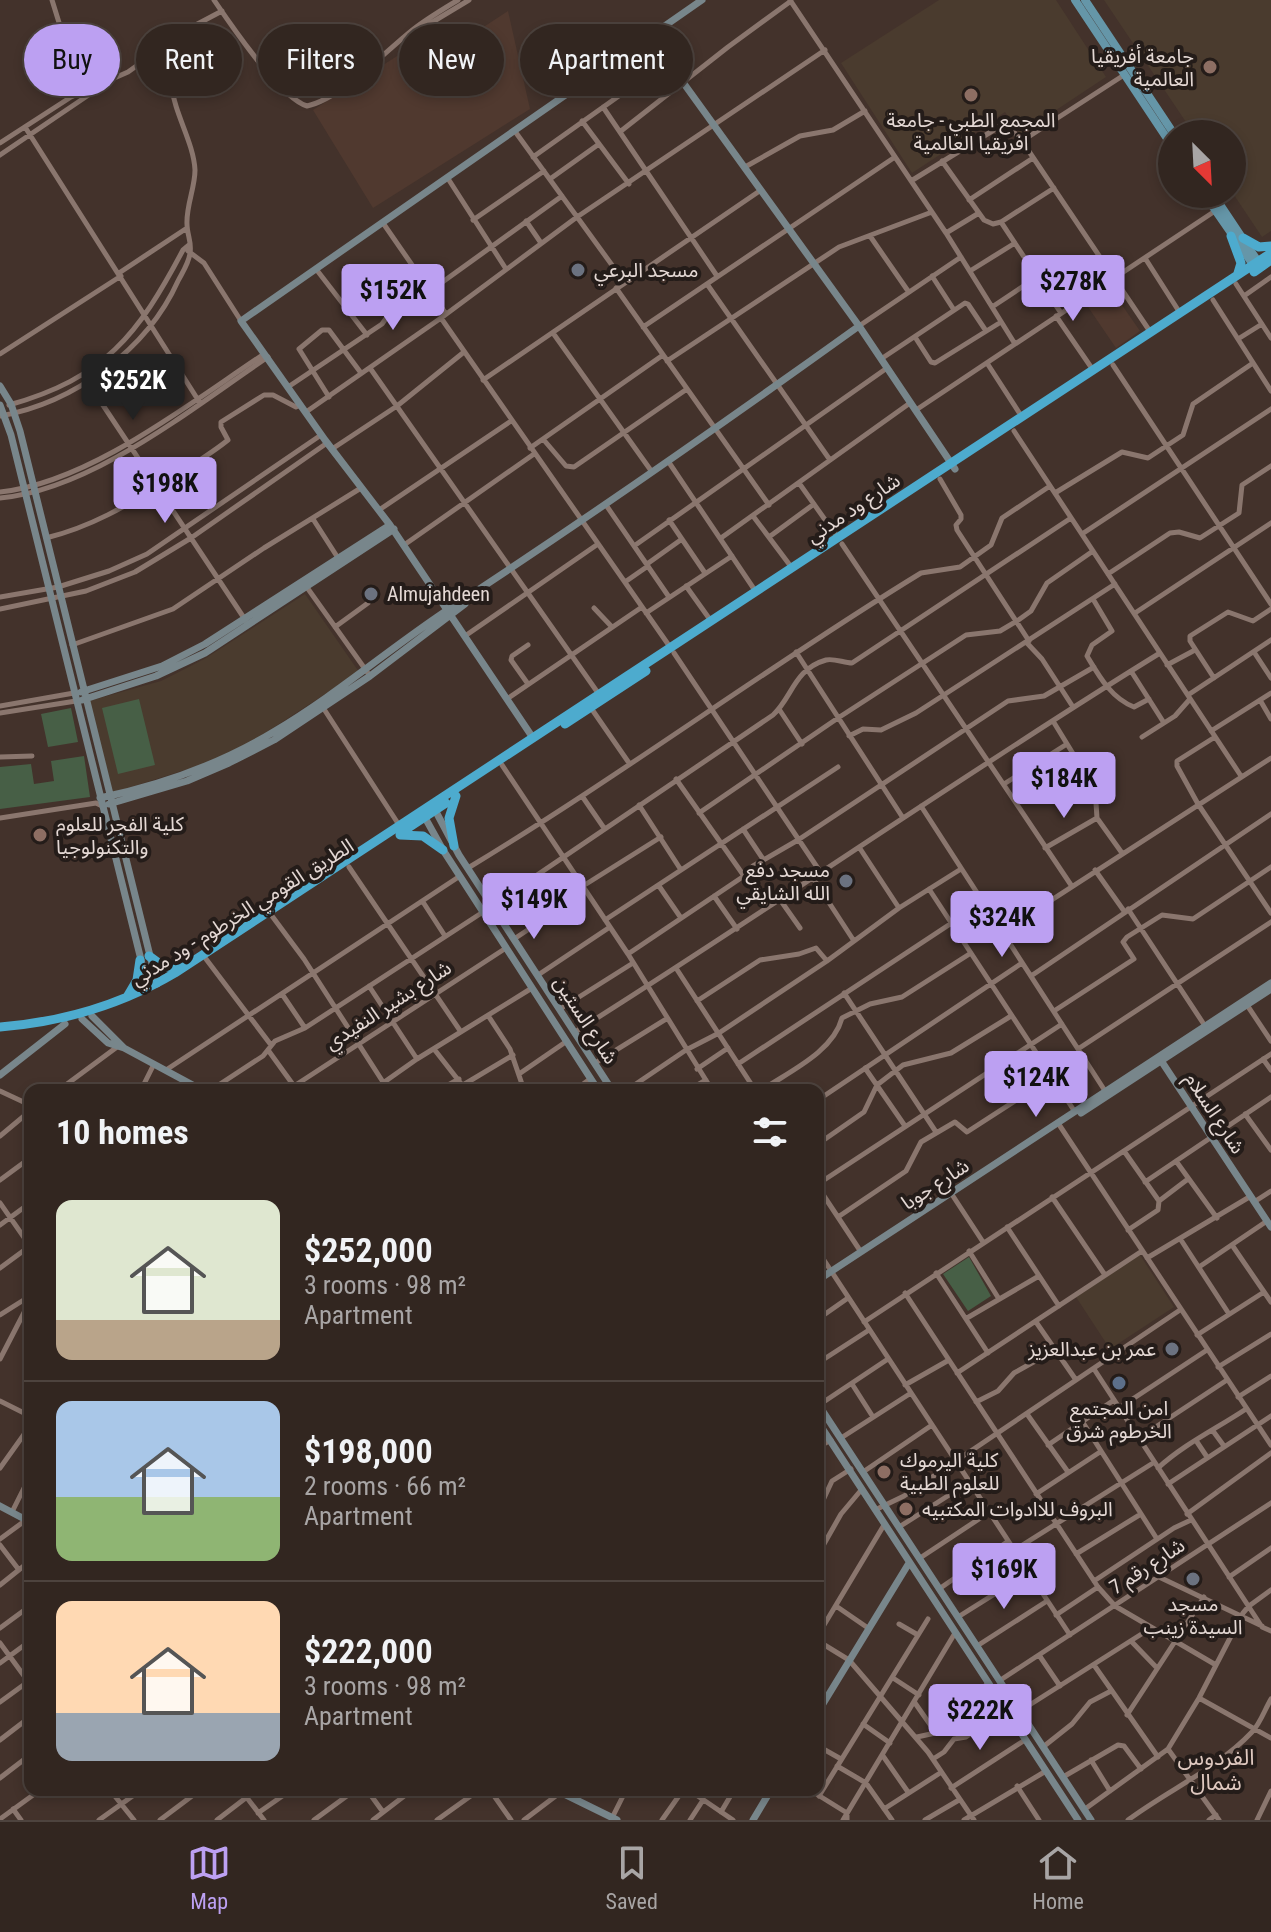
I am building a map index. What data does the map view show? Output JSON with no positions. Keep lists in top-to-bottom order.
{
  "streets": {
    "highway": ["شارع ود مدني", "الطريق القومي الخرطوم - ود مدني"],
    "street": [
      "شارع بشير النفيدي",
      "شارع الستين",
      "شارع السلام",
      "شارع جوبا",
      "شارع رقم 7"
    ]
  },
  "crossings": [
    ["شارع ود مدني", "الطريق القومي الخرطوم - ود مدني"],
    ["الطريق القومي الخرطوم - ود مدني", "شارع الستين"],
    ["شارع بشير النفيدي", "شارع الستين"],
    ["شارع السلام", "شارع جوبا"]
  ],
  "districts": ["الفردوس شمال"],
  "places": [
    "جامعة أفريقيا العالمية",
    "المجمع الطبي - جامعة افريقيا العالمية",
    "مسجد البرعي",
    "Almujahdeen",
    "كلية الفجر للعلوم والتكنولوجيا",
    "مسجد دفع الله الشايقي",
    "عمر بن عبدالعزيز",
    "امن المجتمع الخرطوم شرق",
    "كلية اليرموك للعلوم الطبية",
    "البروف للاادوات المكتبيه",
    "مسجد السيدة زينب"
  ],
  "north": "bottom right",
  "page": {
    "chip": [
      "Buy",
      "Rent",
      "Filters",
      "New",
      "Apartment"
    ],
    "price": [
      "$278K",
      "$152K",
      "$252K",
      "$198K",
      "$184K",
      "$149K",
      "$324K",
      "$124K",
      "$169K",
      "$222K"
    ],
    "heading": "10 homes",
    "list": [
      {
        "name": "$252,000",
        "note": "3 rooms · 98 m² · Apartment"
      },
      {
        "name": "$198,000",
        "note": "2 rooms · 66 m² · Apartment"
      },
      {
        "name": "$222,000",
        "note": "3 rooms · 98 m² · Apartment"
      }
    ],
    "tabs": ["Map", "Saved", "Home"]
  }
}
